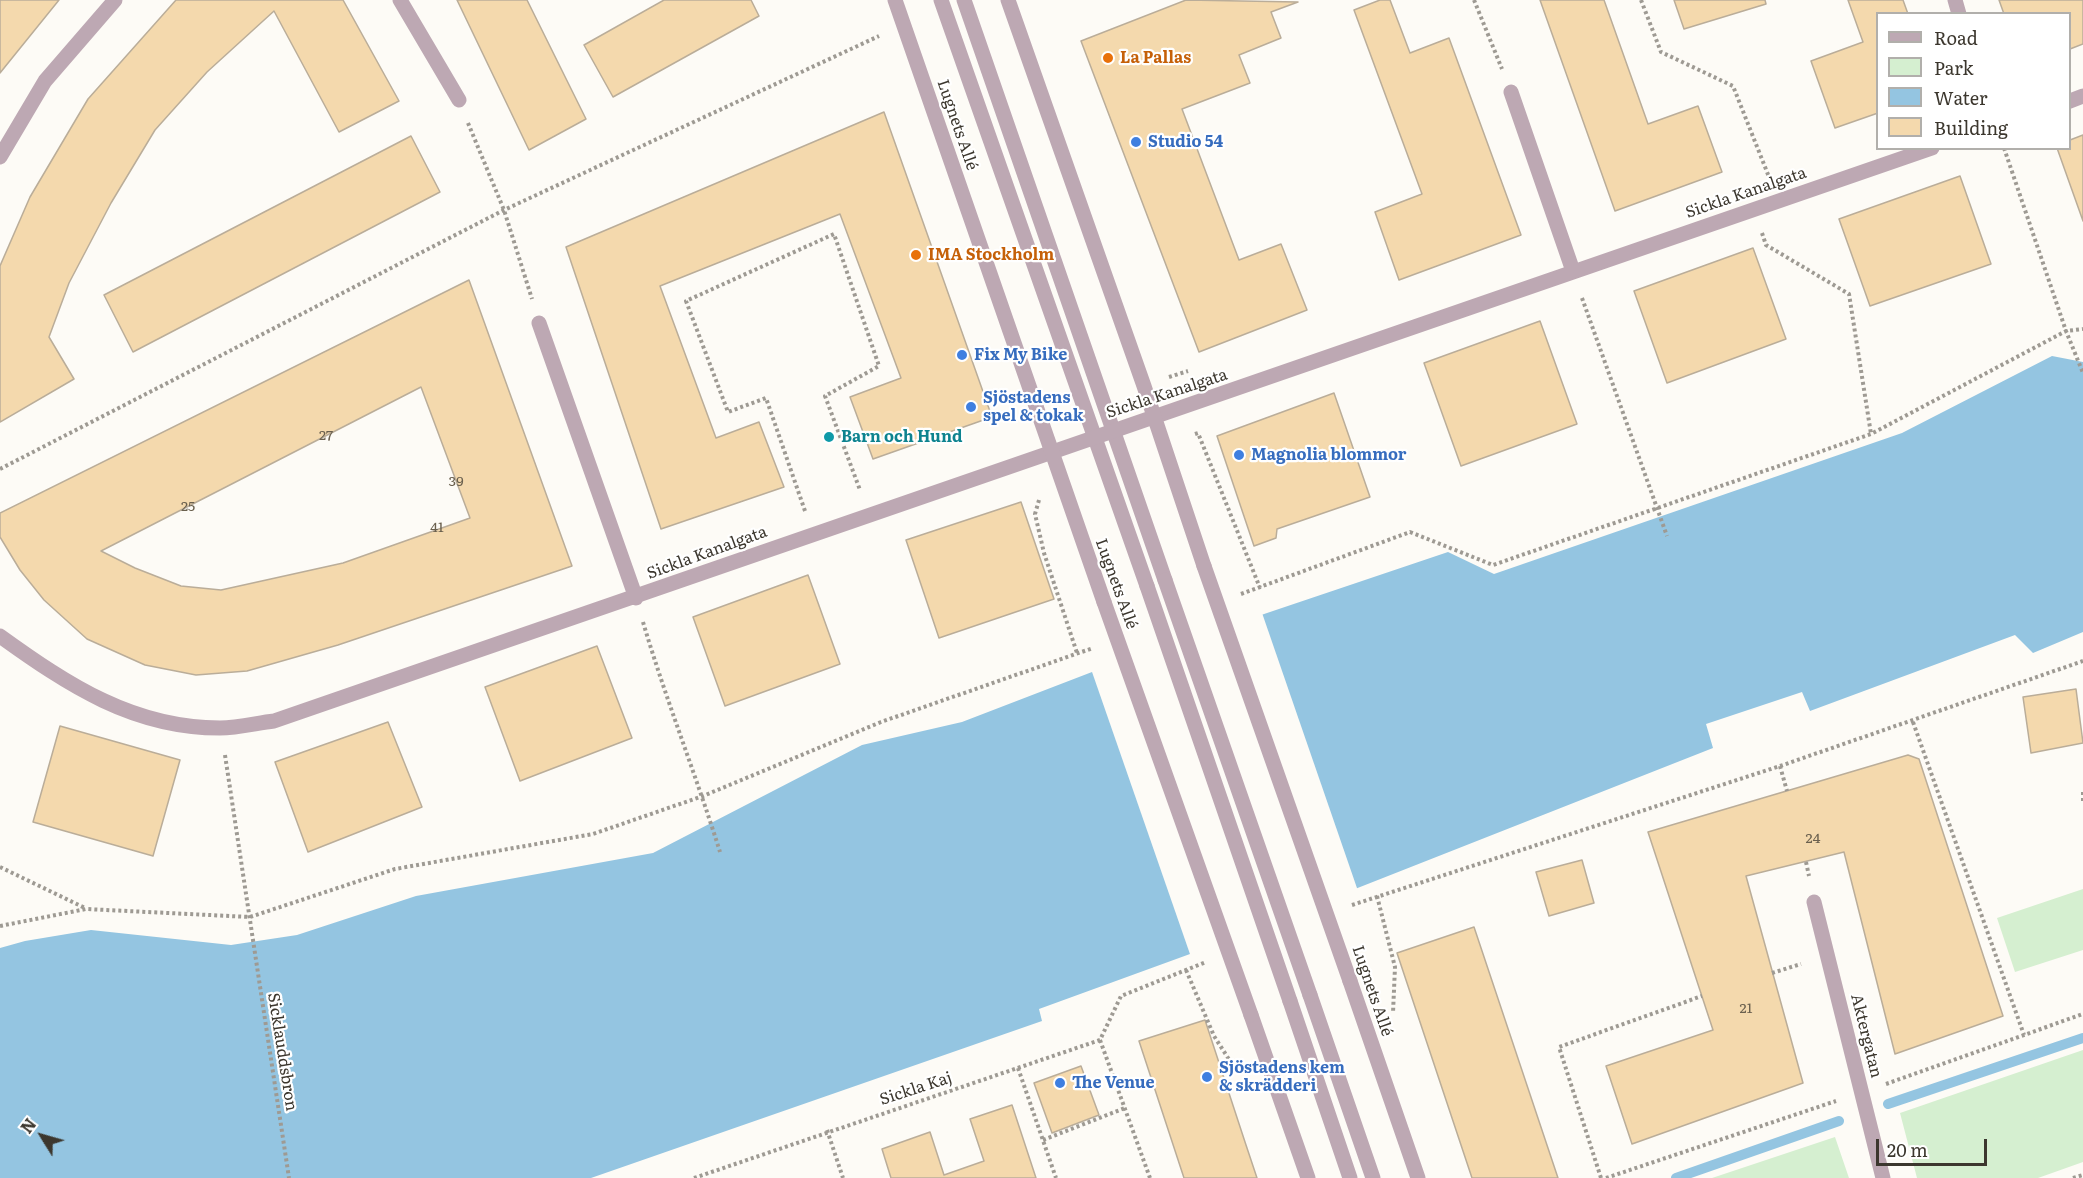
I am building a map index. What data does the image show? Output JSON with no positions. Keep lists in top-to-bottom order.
{
  "streets": {
    "street": ["Lugnets Allé", "Sickla Kanalgata", "Aktergatan"],
    "path": ["Sicklauddsbron", "Sickla Kaj"]
  },
  "crossings": [
    ["Lugnets Allé", "Sickla Kanalgata"],
    ["Sickla Kanalgata", "Sicklauddsbron"]
  ],
  "places": [
    "La Pallas",
    "Studio 54",
    "IMA Stockholm",
    "Fix My Bike",
    "Sjöstadens spel & tokak",
    "Barn och Hund",
    "Magnolia blommor",
    "Sjöstadens kem & skrädderi",
    "The Venue"
  ],
  "house_numbers": [
    "27",
    "39",
    "25",
    "41",
    "24",
    "21"
  ],
  "legend": [
    "Road",
    "Park",
    "Water",
    "Building"
  ],
  "scale_bar": "20 m",
  "north": "top left"
}
